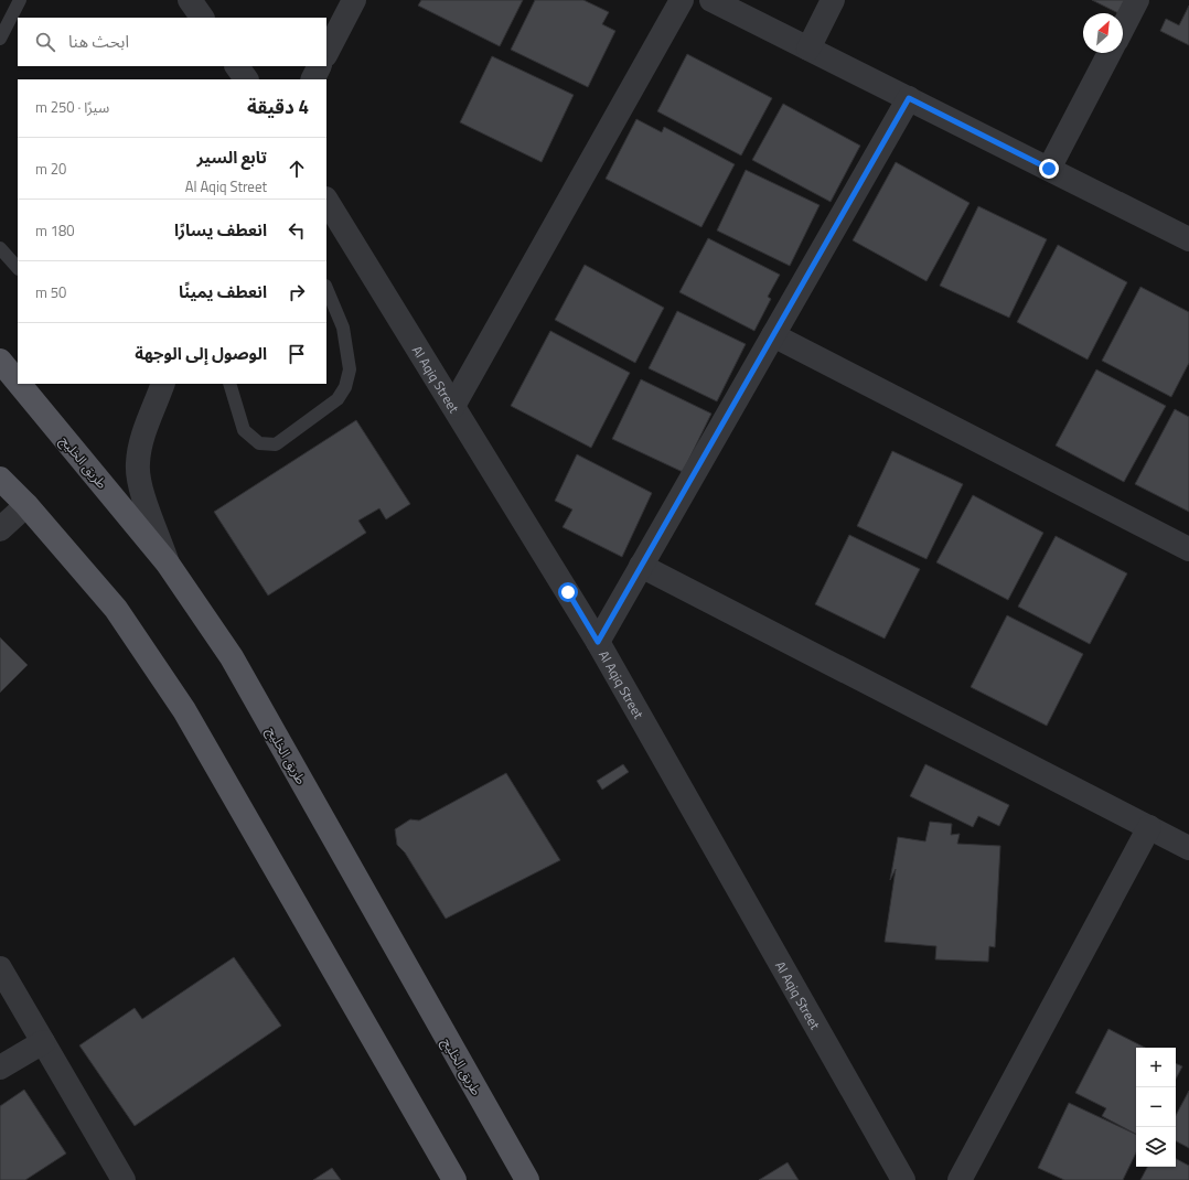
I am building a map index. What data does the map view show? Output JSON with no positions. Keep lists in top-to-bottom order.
{
  "streets": {
    "main road": ["طريق الخليج"],
    "street": ["Al Aqiq Street"]
  },
  "north": "top right",
  "page": {
    "search": "ابحث هنا",
    "heading": ["4 دقيقة", "سيرًا · 250 m"],
    "list": [
      ["تابع السير", "Al Aqiq Street", "20 m"],
      ["انعطف يسارًا", "180 m"],
      ["انعطف يمينًا", "50 m"],
      "الوصول إلى الوجهة"
    ],
    "map_buttons": ["+", "−"]
  }
}
